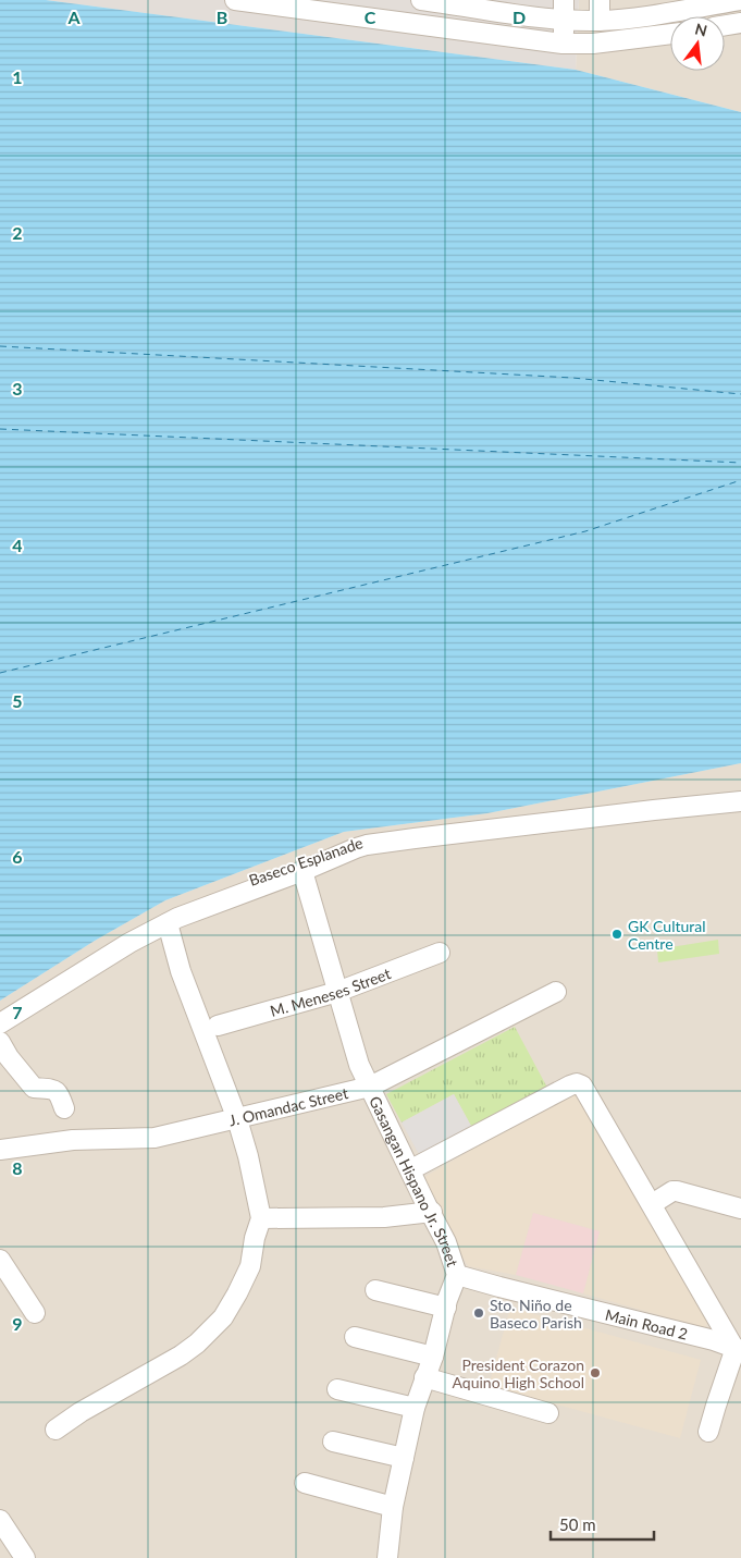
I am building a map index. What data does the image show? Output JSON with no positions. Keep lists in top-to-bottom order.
{
  "streets": {
    "street": [
      "Baseco Esplanade",
      "M. Meneses Street",
      "J. Omandac Street",
      "Gasangan Hispano Jr. Street",
      "Main Road 2"
    ]
  },
  "crossings": [
    ["M. Meneses Street", "Gasangan Hispano Jr. Street"],
    ["J. Omandac Street", "Gasangan Hispano Jr. Street"],
    ["Gasangan Hispano Jr. Street", "Main Road 2"]
  ],
  "places": ["GK Cultural Centre", "Sto. Niño de Baseco Parish", "President Corazon Aquino High School"],
  "scale_bar": "50 m",
  "north": "top",
  "grid": {
    "columns": [
      "A",
      "B",
      "C",
      "D"
    ],
    "rows": [
      "1",
      "2",
      "3",
      "4",
      "5",
      "6",
      "7",
      "8",
      "9"
    ]
  }
}
